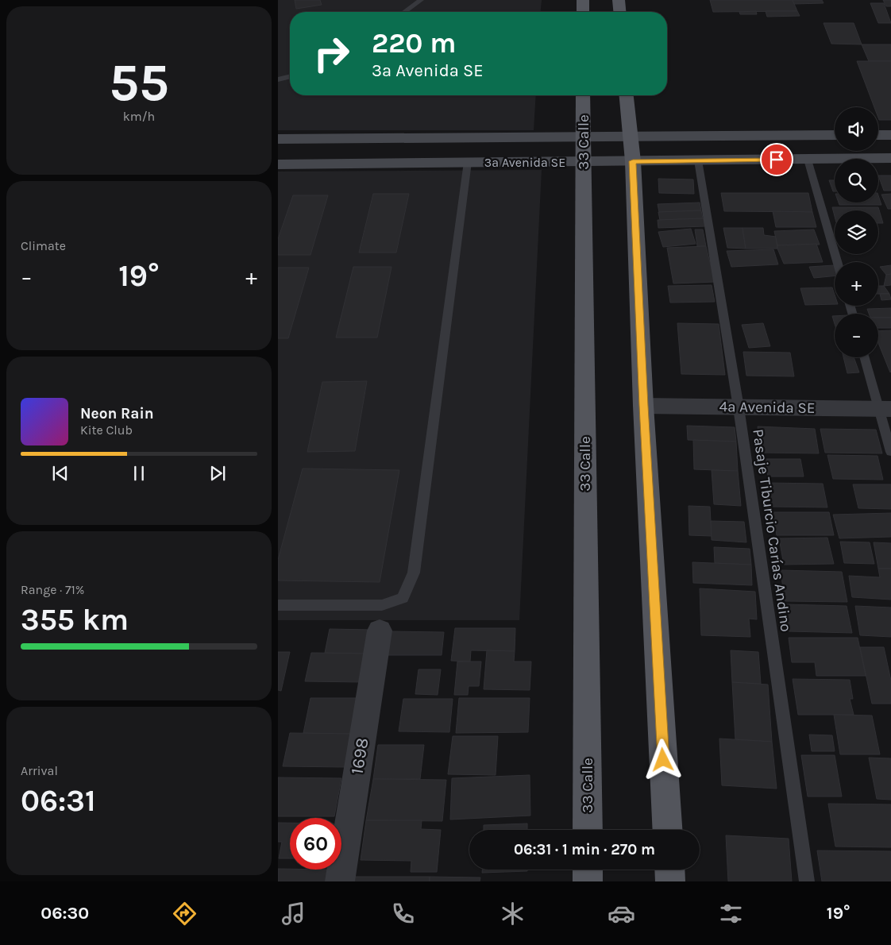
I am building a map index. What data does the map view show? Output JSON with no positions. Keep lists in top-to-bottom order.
{
  "streets": {
    "main road": ["33 Calle"],
    "street": ["3a Avenida SE", "4a Avenida SE", "1698"],
    "lane": ["Pasaje Tiburcio Carías Andino"]
  },
  "crossings": [
    ["33 Calle", "3a Avenida SE"],
    ["3a Avenida SE", "Pasaje Tiburcio Carías Andino"],
    ["4a Avenida SE", "Pasaje Tiburcio Carías Andino"]
  ],
  "page": {
    "tile": [
      ["55", "km/h"],
      "Climate",
      ["Range · 71%", "355 km"],
      ["Arrival", "06:31"]
    ],
    "turn": ["220 m", "3a Avenida SE"],
    "map_buttons": ["+", "−"],
    "heat": ["−", "19°", "+"],
    "song": ["Neon Rain", "Kite Club"],
    "limit": "60",
    "trip": "06:31 · 1 min · 270 m",
    "tabs": ["06:30", "19°"]
  }
}
